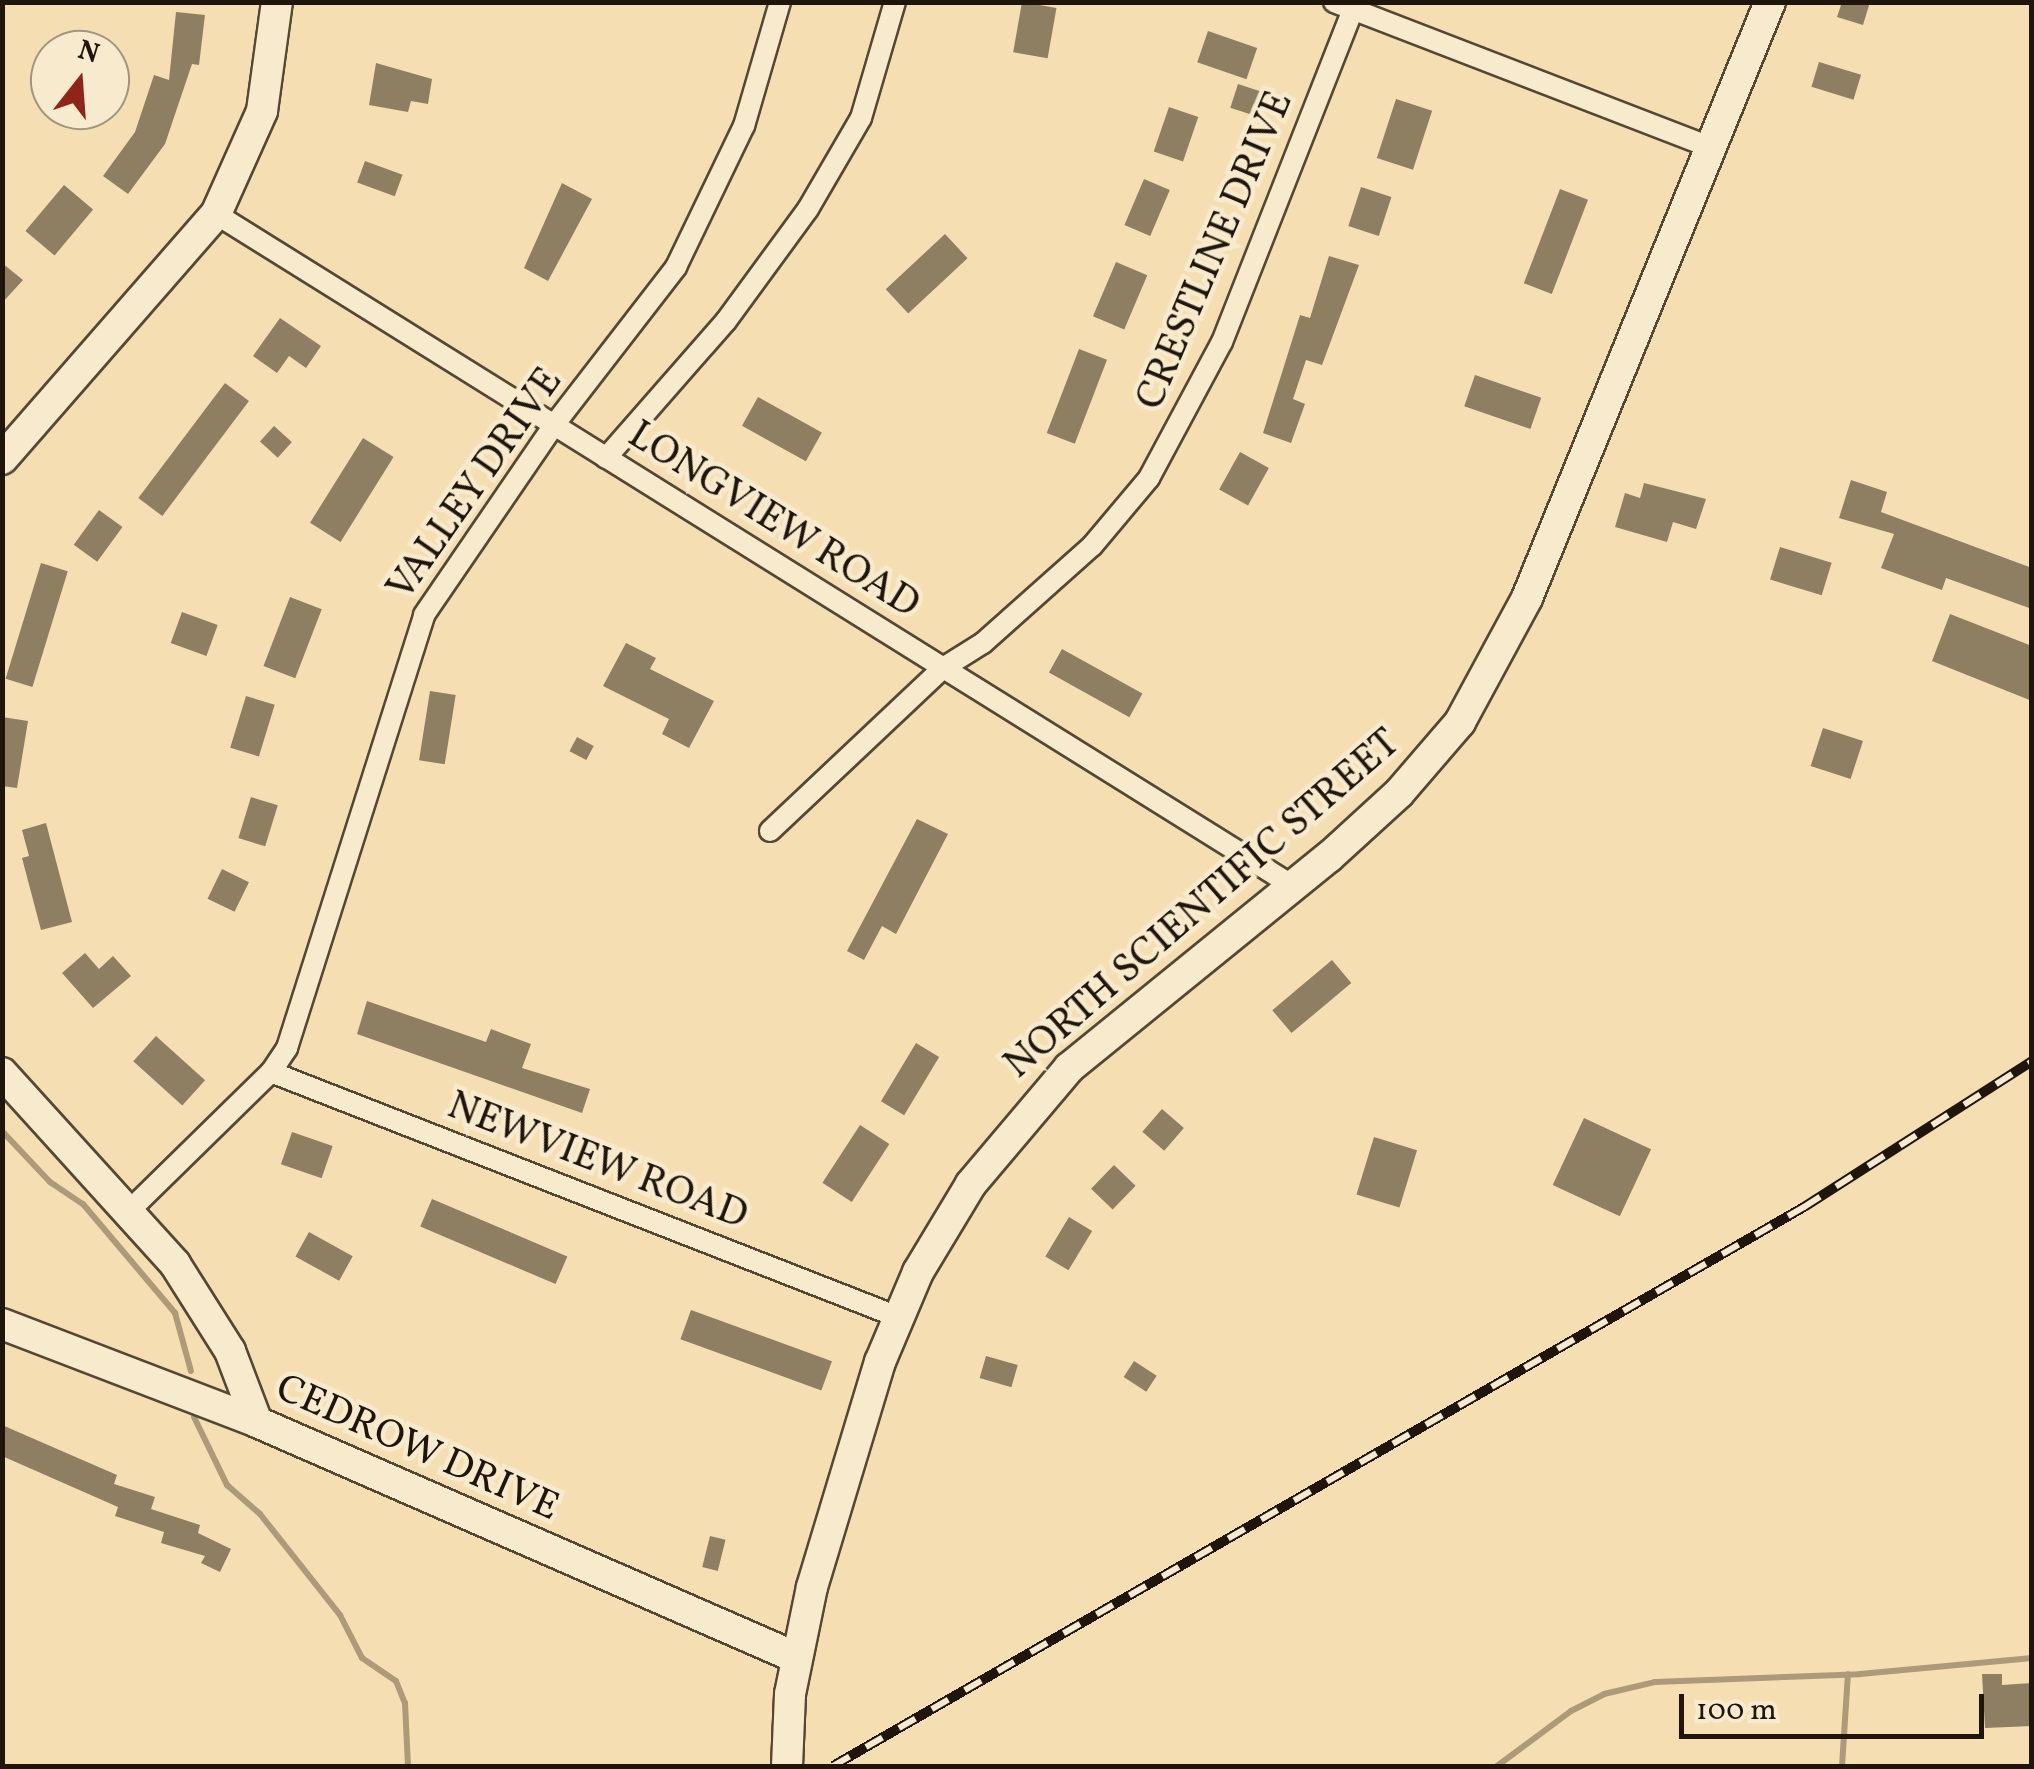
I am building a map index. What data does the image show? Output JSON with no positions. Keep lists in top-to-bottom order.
{
  "streets": {
    "street": [
      "CRESTLINE DRIVE",
      "VALLEY DRIVE",
      "LONGVIEW ROAD",
      "NORTH SCIENTIFIC STREET",
      "NEWVIEW ROAD",
      "CEDROW DRIVE"
    ]
  },
  "crossings": [
    ["CRESTLINE DRIVE", "LONGVIEW ROAD"],
    ["VALLEY DRIVE", "LONGVIEW ROAD"],
    ["VALLEY DRIVE", "NEWVIEW ROAD"],
    ["LONGVIEW ROAD", "NORTH SCIENTIFIC STREET"],
    ["NORTH SCIENTIFIC STREET", "NEWVIEW ROAD"],
    ["NORTH SCIENTIFIC STREET", "CEDROW DRIVE"]
  ],
  "scale_bar": "100 m",
  "north": "top"
}
